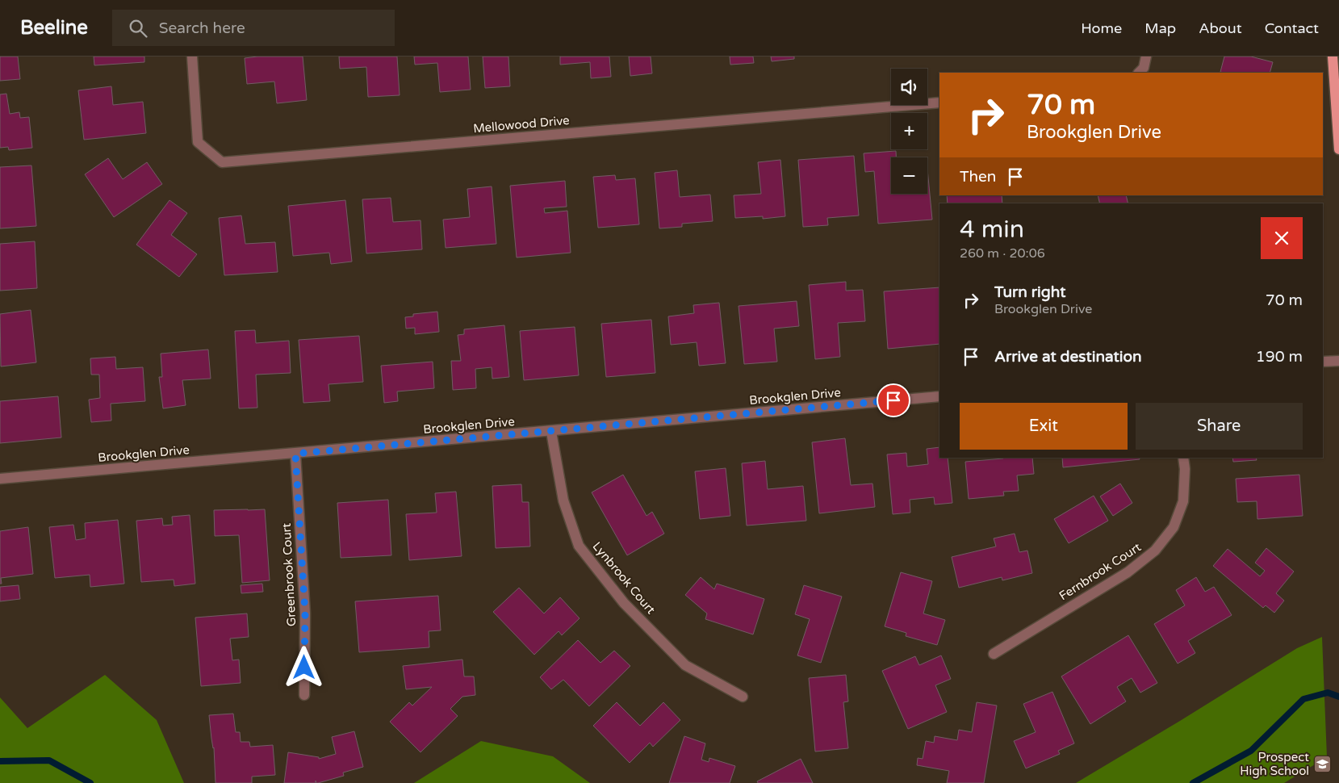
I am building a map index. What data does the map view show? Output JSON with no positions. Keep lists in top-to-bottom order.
{
  "streets": {
    "street": [
      "Mellowood Drive",
      "Brookglen Drive",
      "Fernbrook Court",
      "Greenbrook Court",
      "Lynbrook Court"
    ]
  },
  "crossings": [
    ["Brookglen Drive", "Greenbrook Court"],
    ["Brookglen Drive", "Lynbrook Court"]
  ],
  "places": {
    "school or university": ["Prospect High School"]
  },
  "page": {
    "header": "Beeline",
    "search": "Search here",
    "nav": [
      "Home",
      "Map",
      "About",
      "Contact"
    ],
    "map_buttons": ["+", "−"],
    "turn": ["70 m", "Brookglen Drive"],
    "then": "Then",
    "heading": ["4 min", "260 m · 20:06"],
    "list": [
      {
        "name": "Turn right",
        "note": "Brookglen Drive",
        "value": "70 m"
      },
      {
        "name": "Arrive at destination",
        "value": "190 m"
      }
    ],
    "buttons": ["Exit", "Share"]
  }
}
